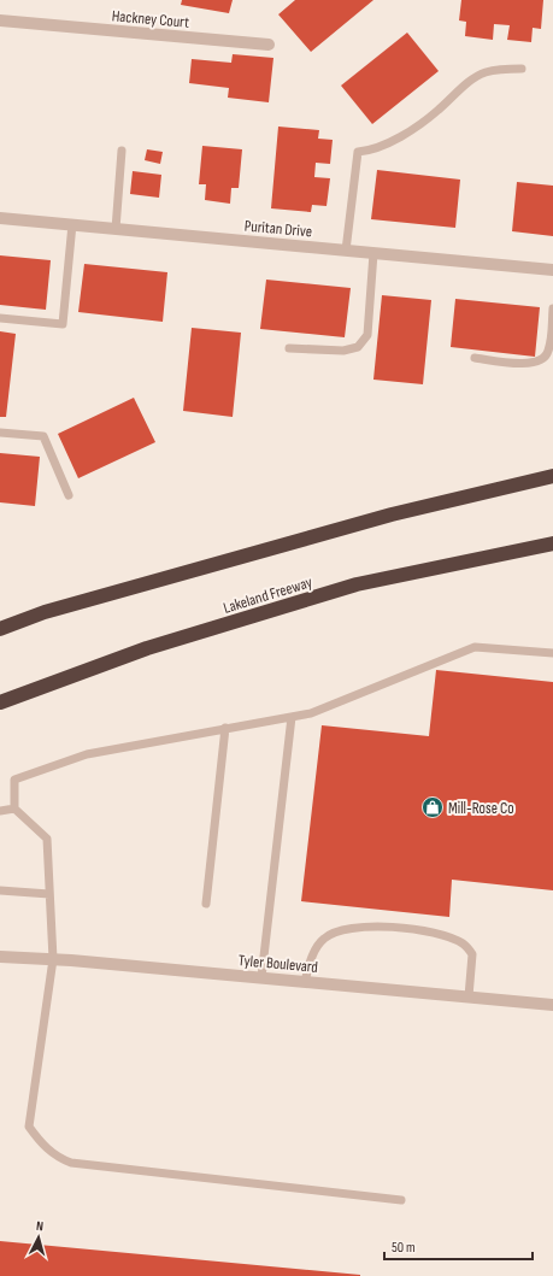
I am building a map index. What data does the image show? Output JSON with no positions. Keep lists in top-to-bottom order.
{
  "streets": {
    "highway": ["Lakeland Freeway"],
    "street": ["Hackney Court", "Puritan Drive", "Tyler Boulevard"]
  },
  "places": {
    "shop": ["Mill-Rose Co"]
  },
  "scale_bar": "50 m",
  "north": "top"
}
